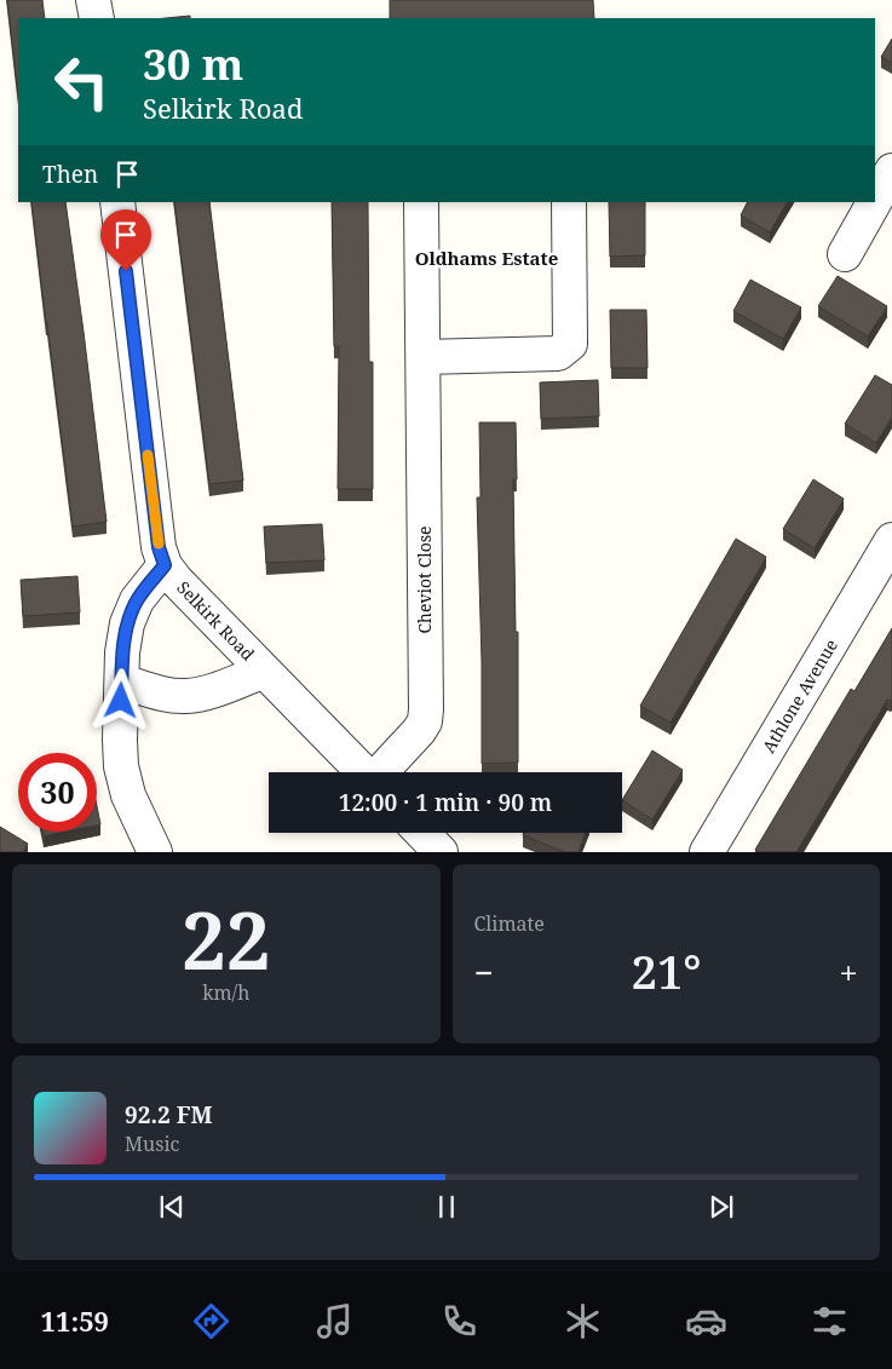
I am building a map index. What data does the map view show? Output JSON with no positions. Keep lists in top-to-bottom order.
{
  "streets": {
    "street": ["Cheviot Close", "Selkirk Road", "Athlone Avenue"]
  },
  "districts": ["Oldhams Estate"],
  "page": {
    "turn": ["30 m", "Selkirk Road"],
    "then": "Then",
    "limit": "30",
    "trip": "12:00 · 1 min · 90 m",
    "tile": [
      ["22", "km/h"],
      "Climate"
    ],
    "heat": ["−", "21°", "+"],
    "song": ["92.2 FM", "Music"],
    "tabs": "11:59"
  }
}
